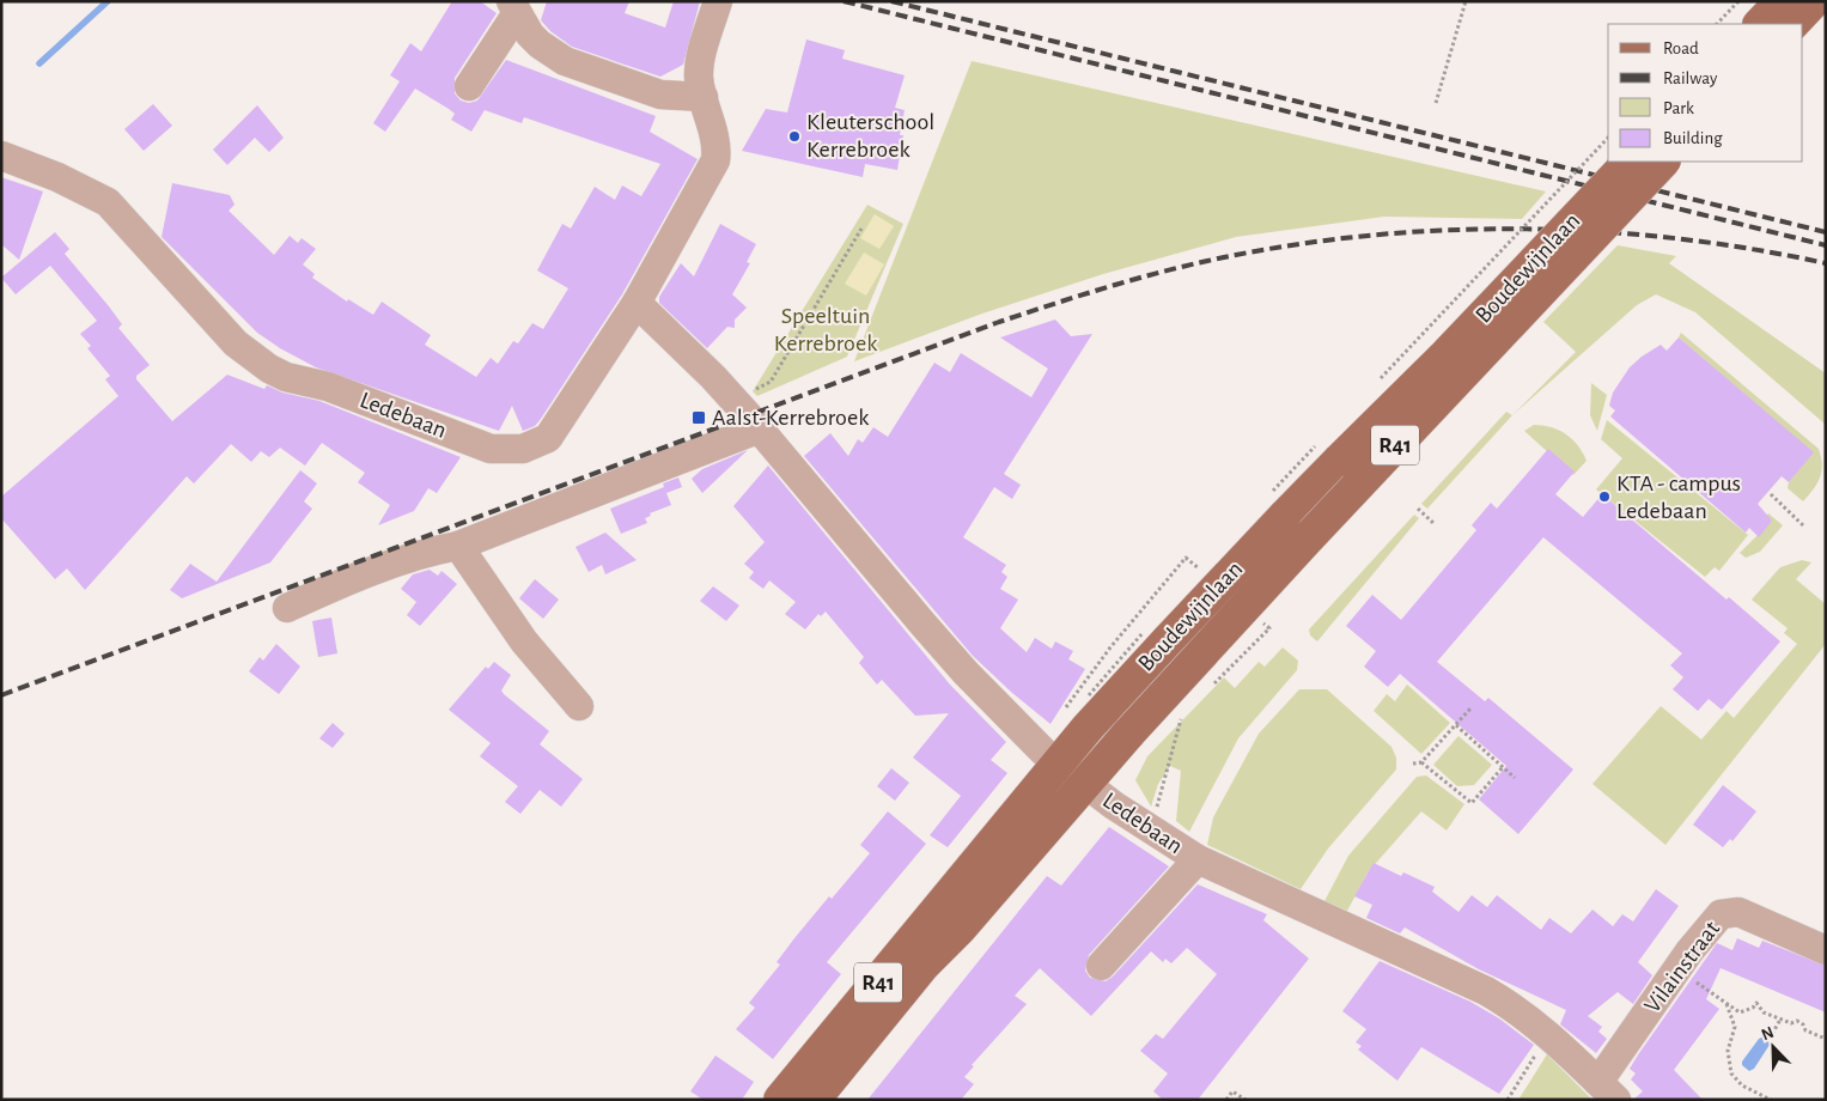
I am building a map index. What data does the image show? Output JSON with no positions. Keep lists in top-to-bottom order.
{
  "streets": {
    "main road": ["Boudewijnlaan", "R41"],
    "street": ["Ledebaan", "Vilainstraat"]
  },
  "crossings": [
    ["Boudewijnlaan", "Ledebaan"],
    ["Ledebaan", "Vilainstraat"]
  ],
  "parks": ["Speeltuin Kerrebroek"],
  "places": {
    "other": ["Kleuterschool Kerrebroek", "KTA - campus Ledebaan"],
    "transit": ["Aalst-Kerrebroek"]
  },
  "legend": [
    "Road",
    "Railway",
    "Park",
    "Building"
  ],
  "north": "top left"
}
